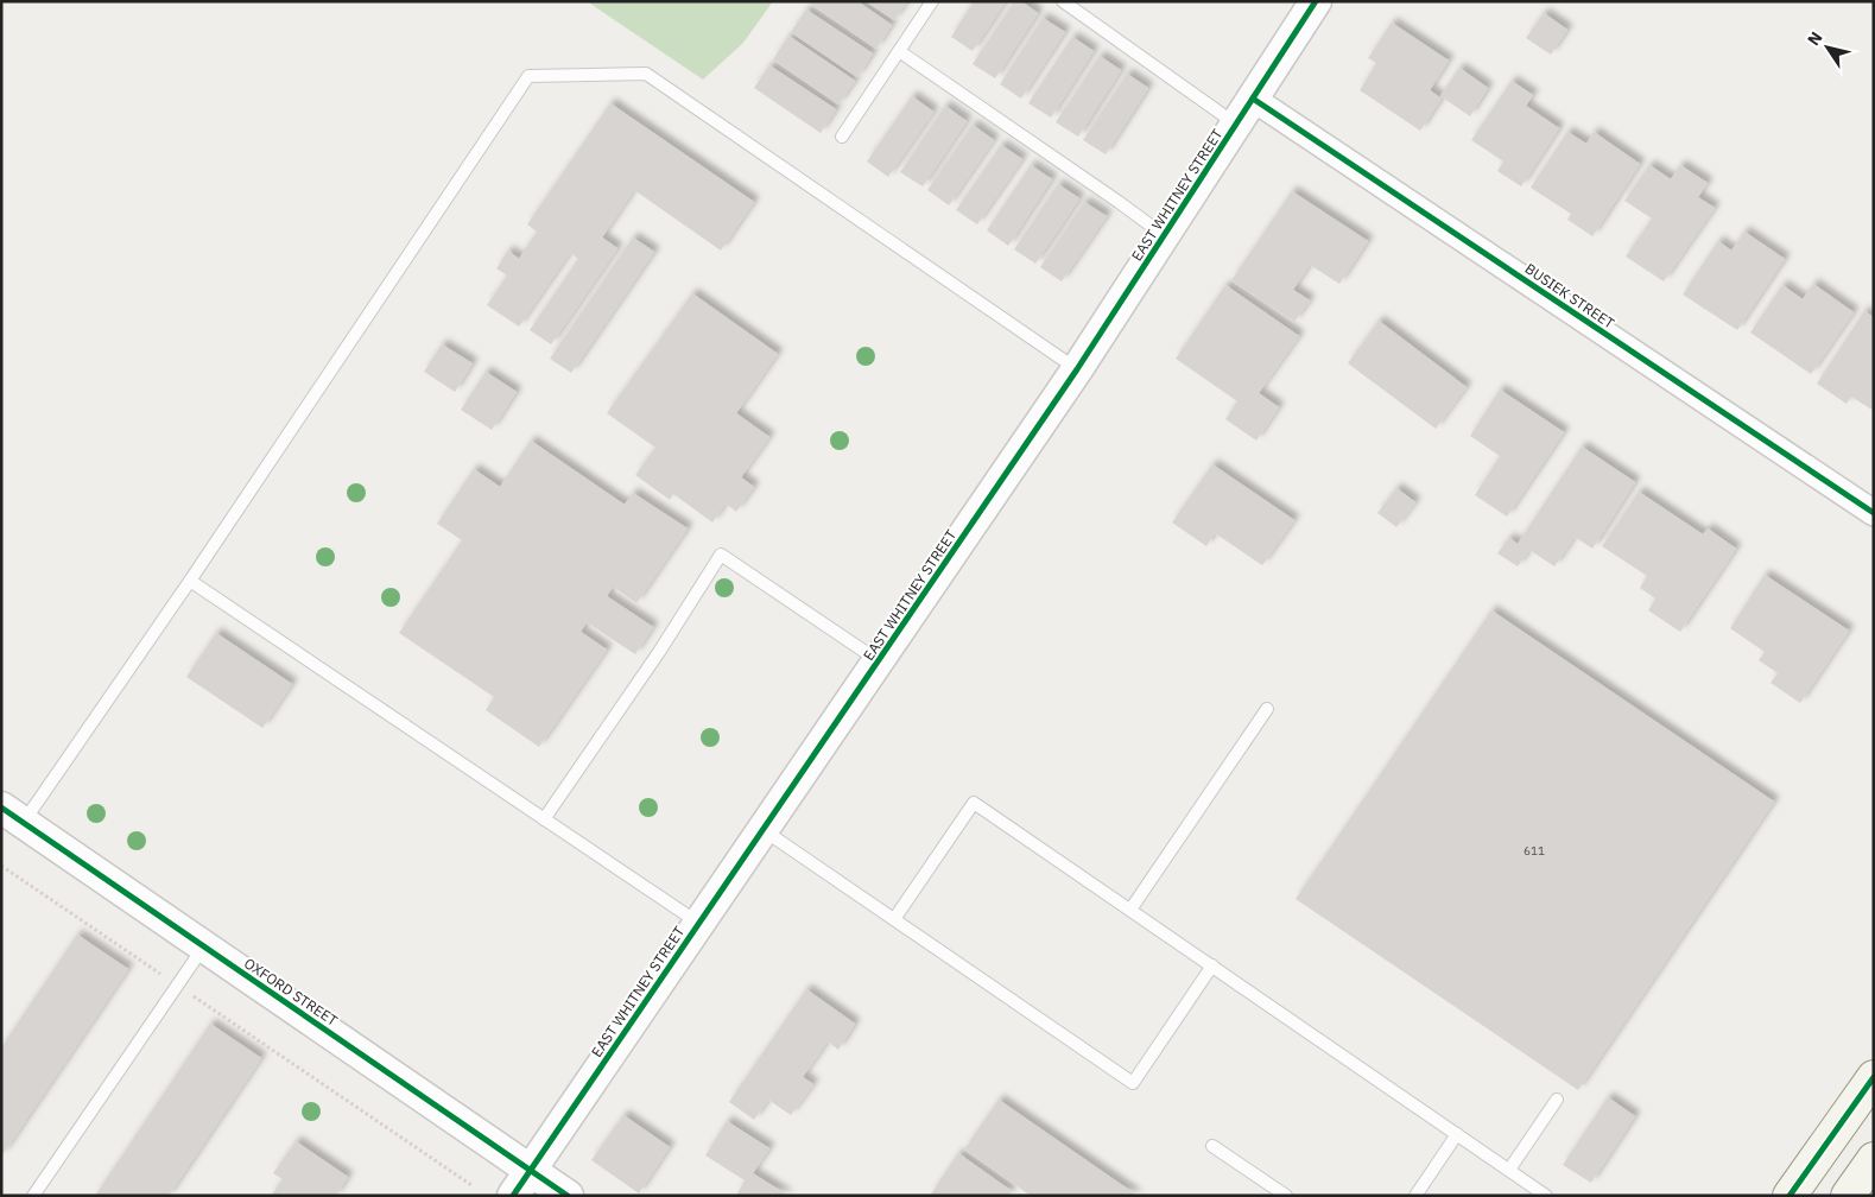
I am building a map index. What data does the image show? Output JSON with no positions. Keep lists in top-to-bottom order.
{
  "streets": {
    "street": ["EAST WHITNEY STREET", "BUSIEK STREET", "OXFORD STREET"]
  },
  "crossings": [
    ["EAST WHITNEY STREET", "BUSIEK STREET"],
    ["EAST WHITNEY STREET", "OXFORD STREET"]
  ],
  "house_numbers": ["611"],
  "north": "top left"
}
